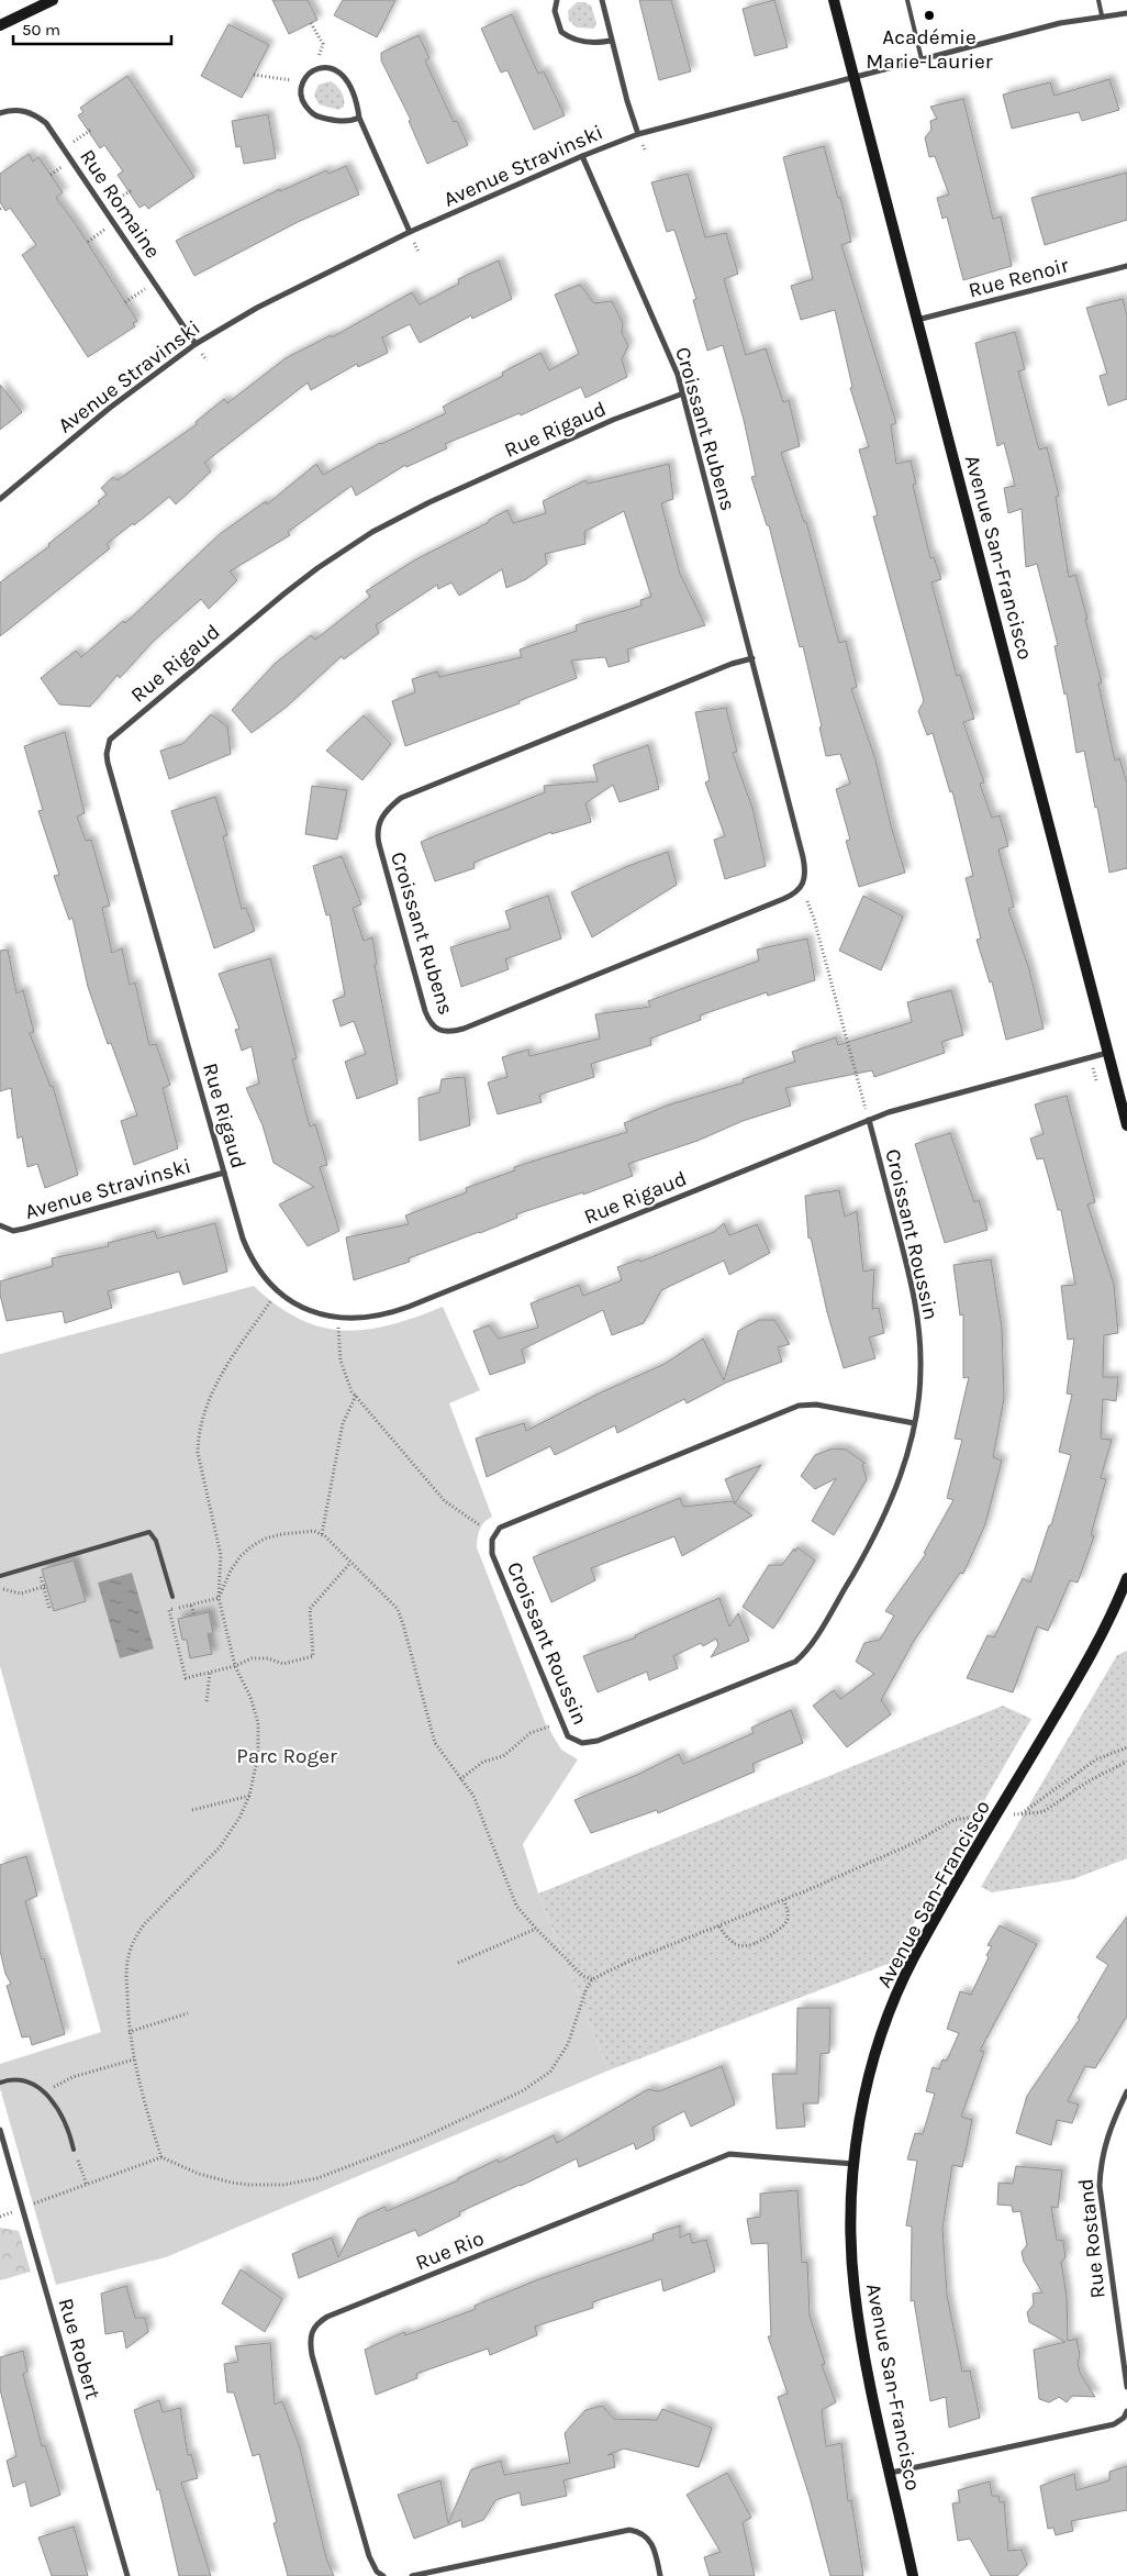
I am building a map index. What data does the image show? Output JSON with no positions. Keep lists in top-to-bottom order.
{
  "streets": {
    "street": [
      "Avenue Stravinski",
      "Rue Romaine",
      "Rue Renoir",
      "Rue Rigaud",
      "Croissant Rubens",
      "Avenue San-Francisco",
      "Croissant Roussin",
      "Rue Rostand",
      "Rue Rio",
      "Rue Robert"
    ]
  },
  "crossings": [
    ["Avenue Stravinski", "Rue Romaine"],
    ["Avenue Stravinski", "Rue Rigaud"],
    ["Avenue Stravinski", "Croissant Rubens"],
    ["Avenue Stravinski", "Avenue San-Francisco"],
    ["Rue Renoir", "Avenue San-Francisco"],
    ["Rue Rigaud", "Croissant Rubens"],
    ["Rue Rigaud", "Avenue San-Francisco"],
    ["Rue Rigaud", "Croissant Roussin"],
    ["Avenue San-Francisco", "Rue Rio"]
  ],
  "parks": ["Parc Roger"],
  "places": ["Académie Marie-Laurier"],
  "scale_bar": "50 m"
}
